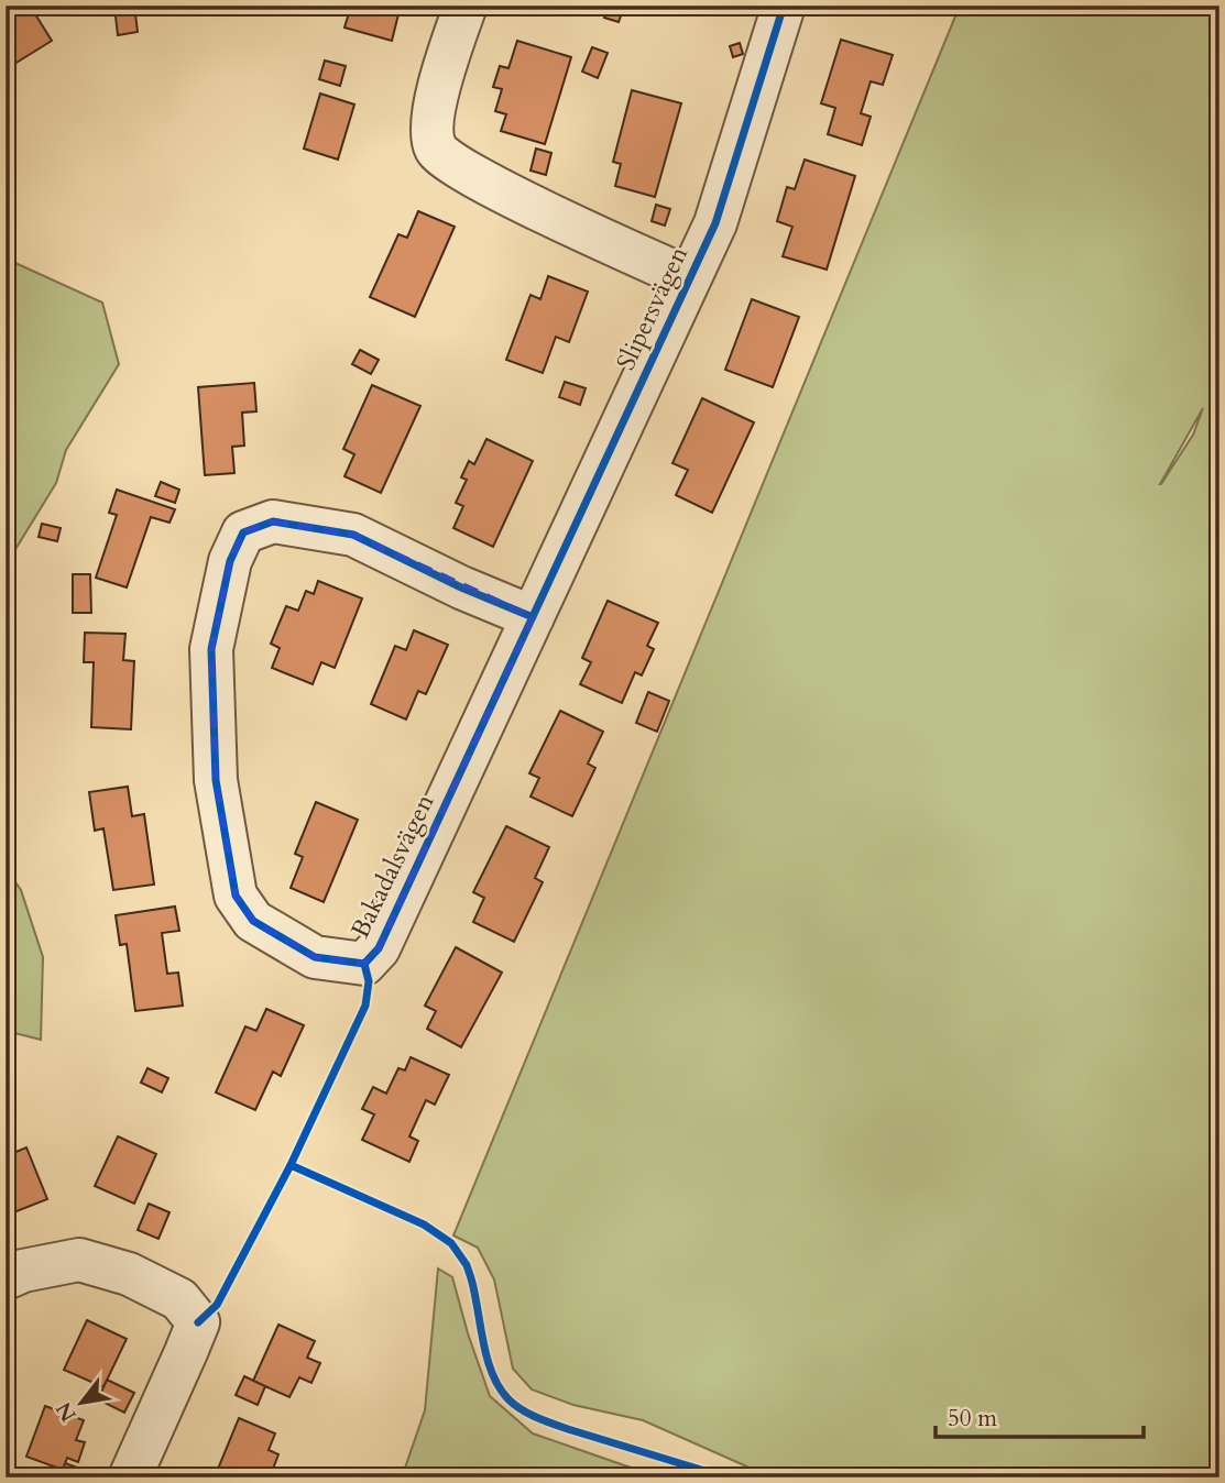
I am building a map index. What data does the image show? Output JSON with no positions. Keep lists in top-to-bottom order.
{
  "streets": {
    "street": ["Slipersvägen", "Bakadalsvägen"]
  },
  "crossings": [
    ["Slipersvägen", "Bakadalsvägen"]
  ],
  "scale_bar": "50 m",
  "north": "bottom left"
}
